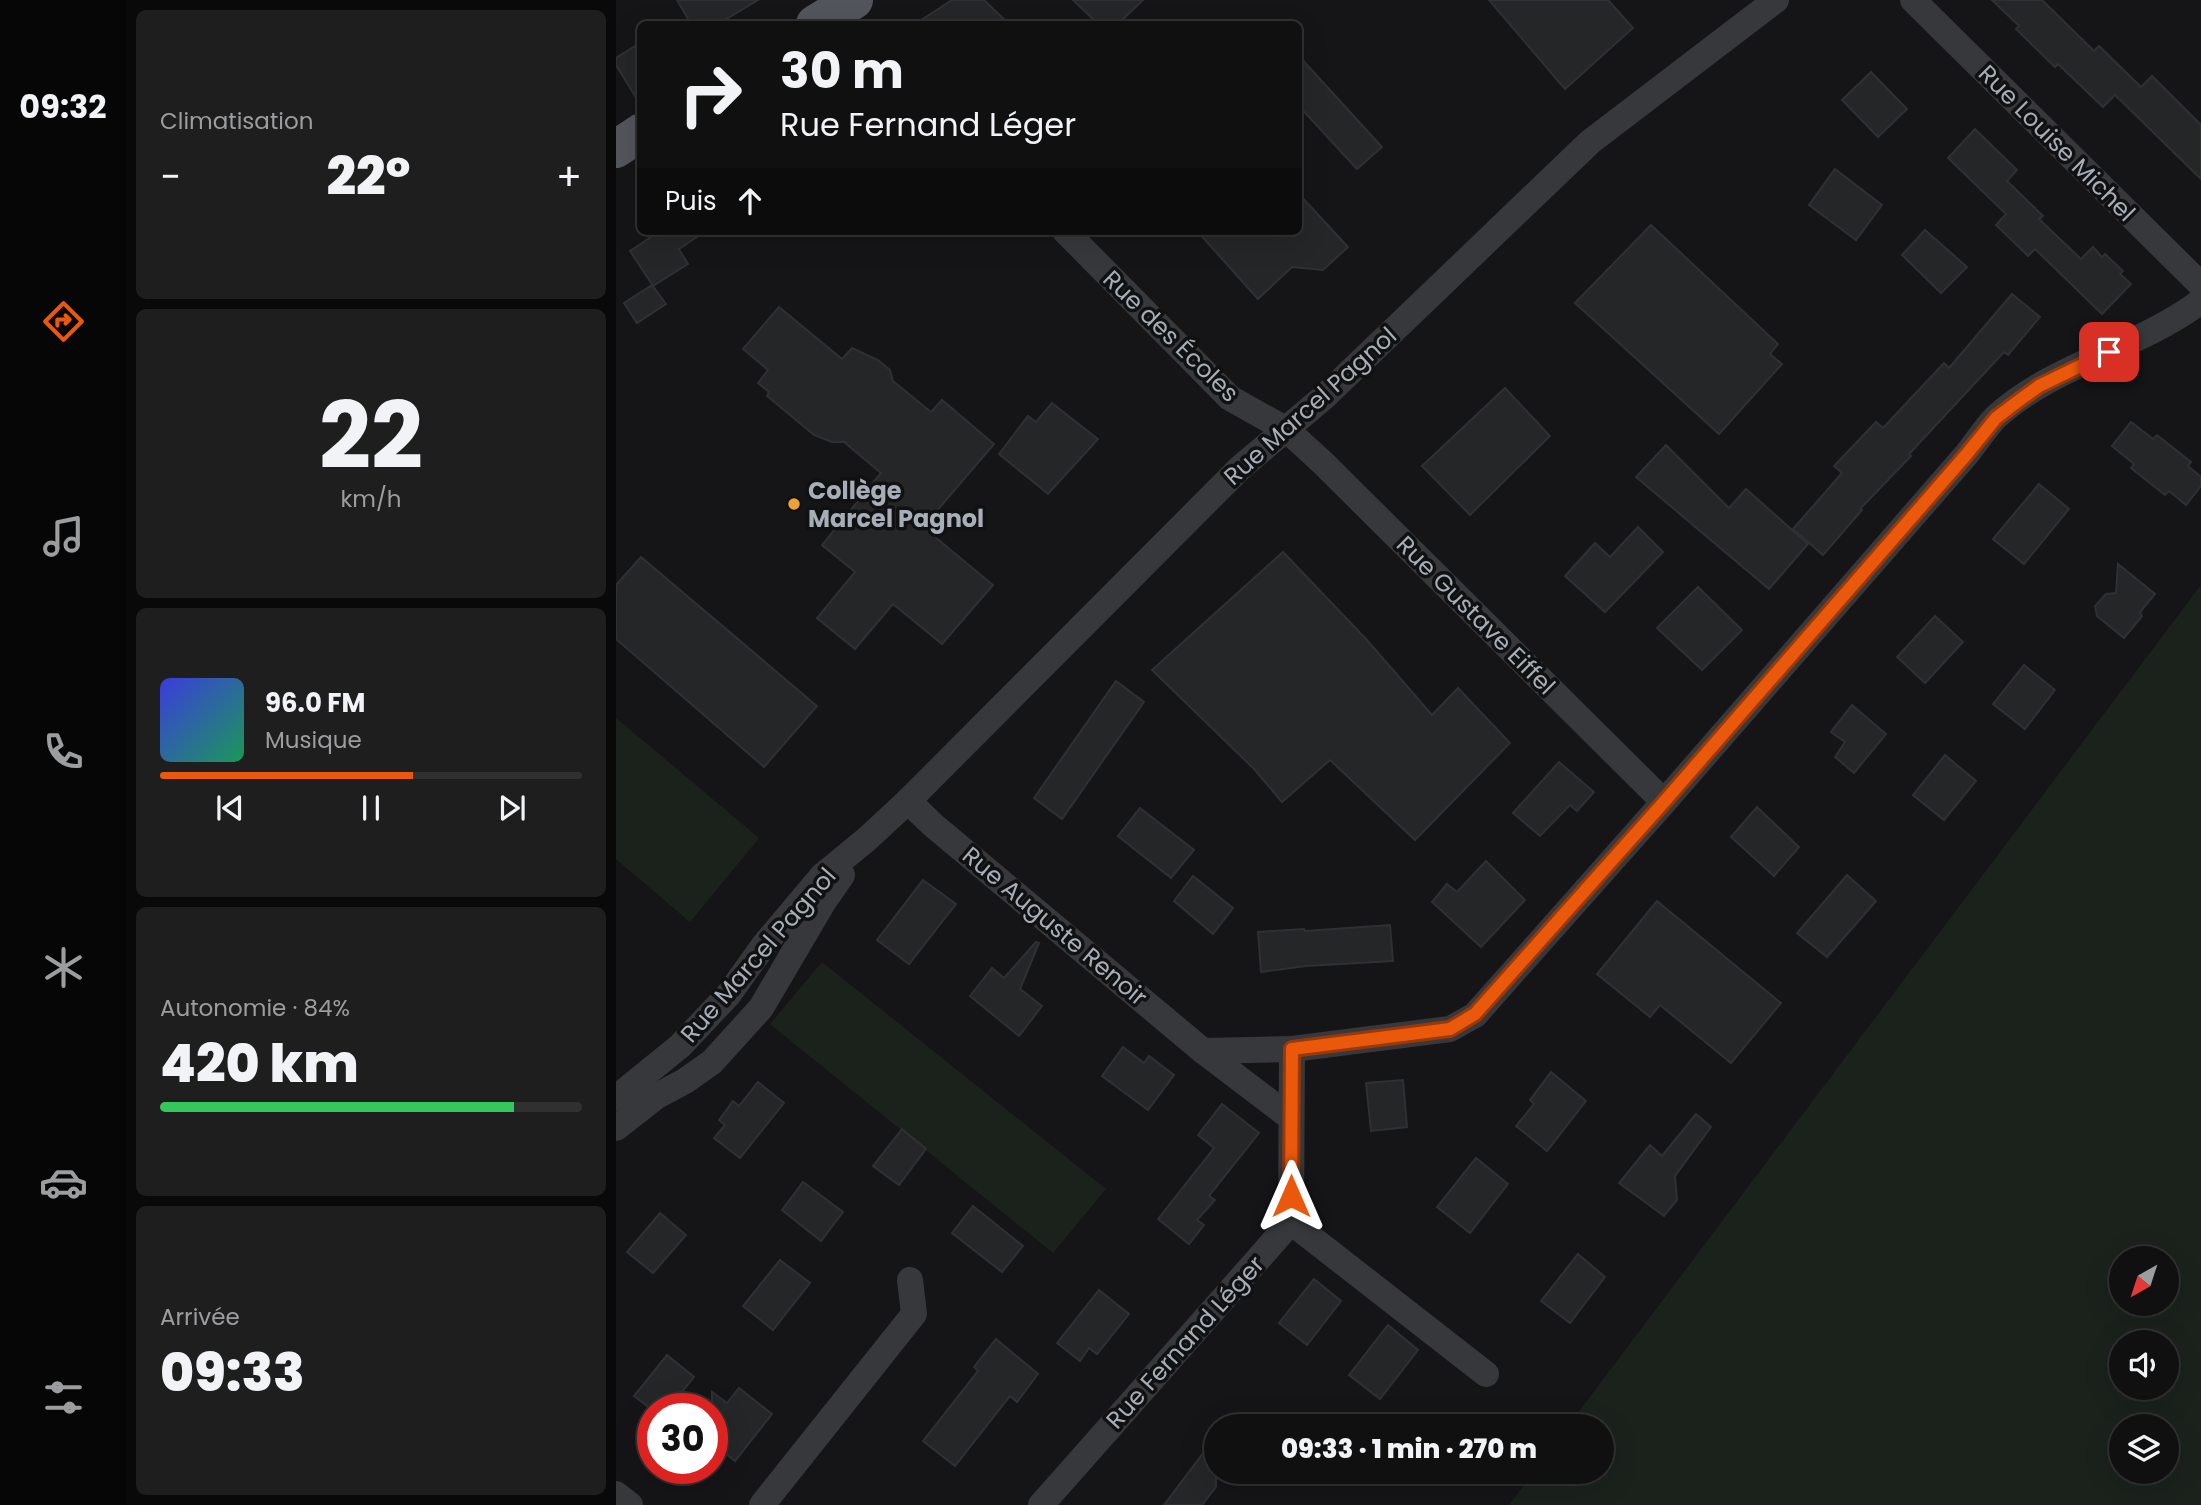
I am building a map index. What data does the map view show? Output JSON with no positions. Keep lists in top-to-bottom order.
{
  "streets": {
    "street": [
      "Rue Louise Michel",
      "Rue des Écoles",
      "Rue Marcel Pagnol",
      "Rue Gustave Eiffel",
      "Rue Auguste Renoir",
      "Rue Fernand Léger"
    ]
  },
  "crossings": [
    ["Rue des Écoles", "Rue Marcel Pagnol"],
    ["Rue des Écoles", "Rue Gustave Eiffel"],
    ["Rue Marcel Pagnol", "Rue Gustave Eiffel"],
    ["Rue Marcel Pagnol", "Rue Auguste Renoir"]
  ],
  "places": ["Collège Marcel Pagnol"],
  "north": "bottom left",
  "page": {
    "tabs": "09:32",
    "tile": [
      "Climatisation",
      ["22", "km/h"],
      ["Autonomie · 84%", "420 km"],
      ["Arrivée", "09:33"]
    ],
    "turn": ["30 m", "Rue Fernand Léger"],
    "heat": ["−", "22°", "+"],
    "then": "Puis",
    "song": ["96.0 FM", "Musique"],
    "limit": "30",
    "trip": "09:33 · 1 min · 270 m"
  }
}
